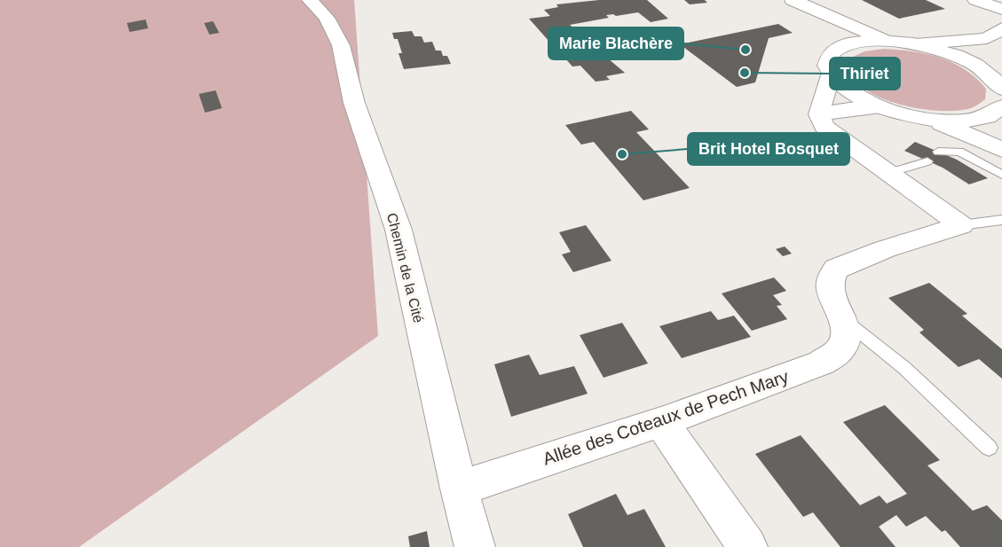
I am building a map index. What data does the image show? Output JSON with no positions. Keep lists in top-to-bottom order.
{
  "streets": {
    "street": ["Chemin de la Cité", "Allée des Coteaux de Pech Mary"]
  },
  "crossings": [
    ["Chemin de la Cité", "Allée des Coteaux de Pech Mary"]
  ],
  "places": ["Marie Blachère", "Thiriet", "Brit Hotel Bosquet"]
}
